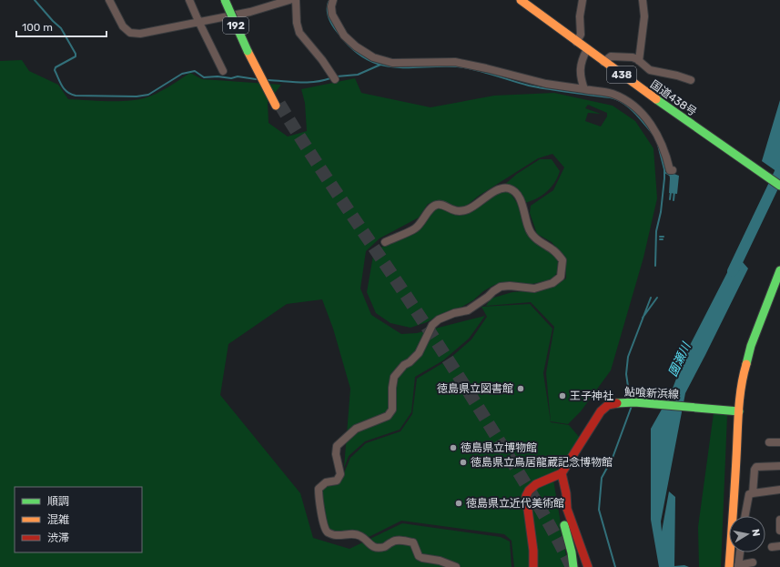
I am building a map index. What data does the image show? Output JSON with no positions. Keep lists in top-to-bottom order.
{
  "streets": {
    "main road": [
      "192",
      "438",
      "国道438号",
      "鮎喰新浜線"
    ]
  },
  "water": ["園瀬川"],
  "places": [
    "徳島県立図書館",
    "王子神社",
    "徳島県立博物館",
    "徳島県立鳥居龍蔵記念博物館",
    "徳島県立近代美術館"
  ],
  "legend": ["順調", "混雑", "渋滞"],
  "scale_bar": "100 m",
  "north": "right"
}
